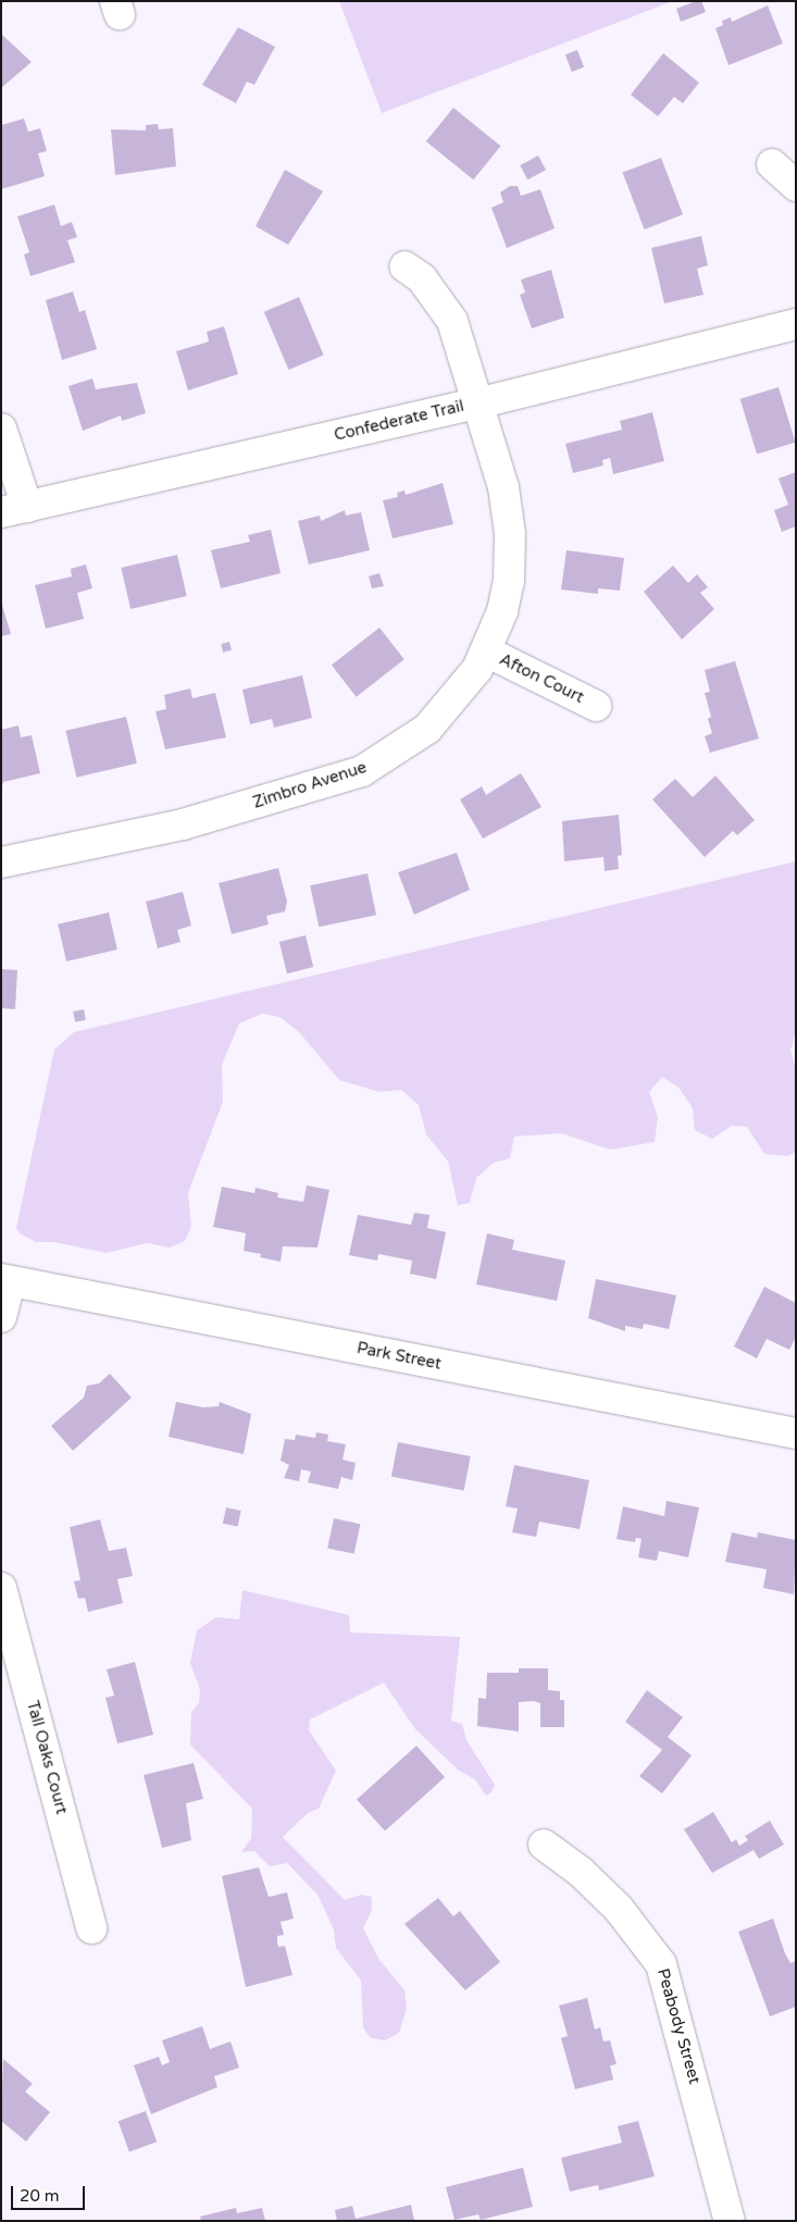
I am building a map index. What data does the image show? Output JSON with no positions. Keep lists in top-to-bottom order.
{
  "streets": {
    "street": [
      "Confederate Trail",
      "Afton Court",
      "Zimbro Avenue",
      "Park Street",
      "Tall Oaks Court",
      "Peabody Street"
    ]
  },
  "crossings": [
    ["Confederate Trail", "Zimbro Avenue"],
    ["Afton Court", "Zimbro Avenue"]
  ],
  "scale_bar": "20 m"
}
